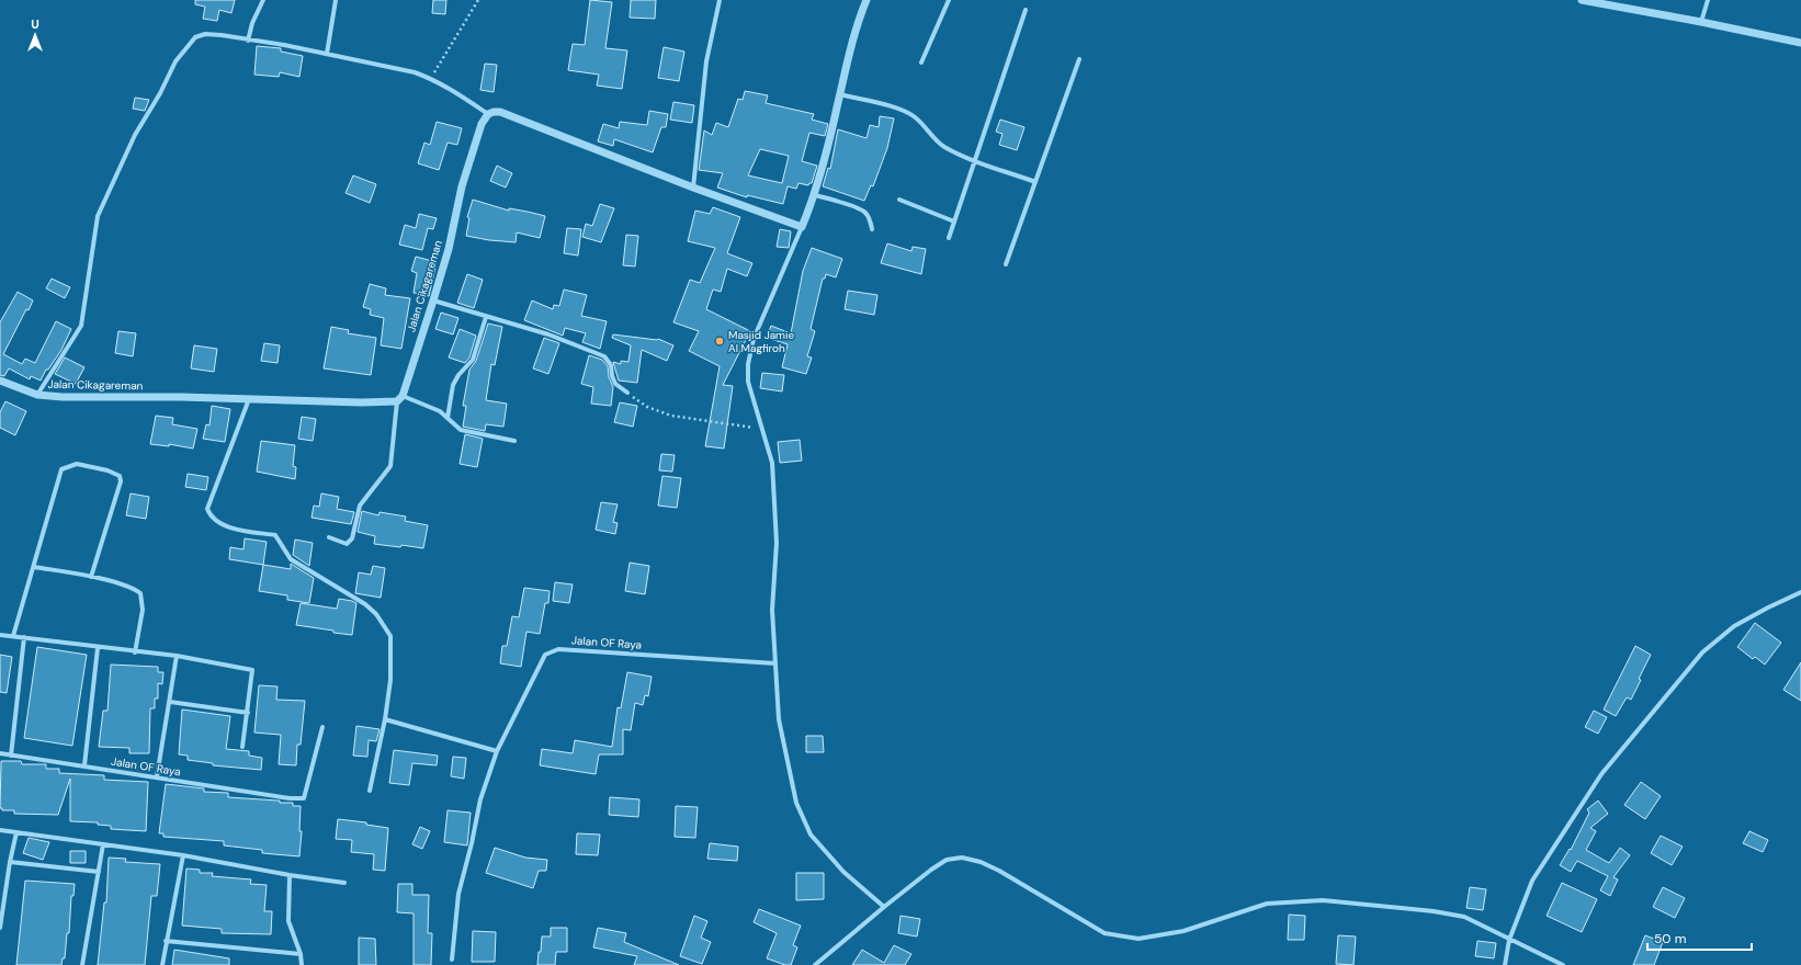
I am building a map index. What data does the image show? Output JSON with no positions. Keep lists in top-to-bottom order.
{
  "streets": {
    "street": ["Jalan Cikagareman", "Jalan OF Raya"]
  },
  "places": ["Masjid Jamie Al Magfiroh"],
  "scale_bar": "50 m",
  "north": "top"
}
